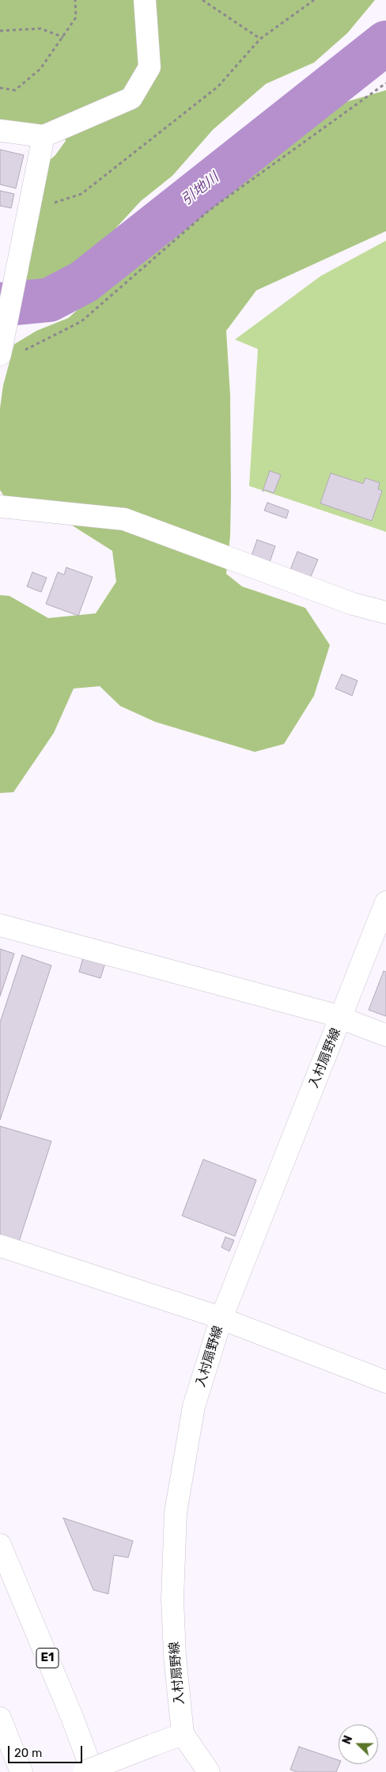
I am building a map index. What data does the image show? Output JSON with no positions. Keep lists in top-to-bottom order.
{
  "streets": {
    "main road": ["入村扇野線", "E1"]
  },
  "water": ["引地川"],
  "scale_bar": "20 m",
  "north": "left"
}
